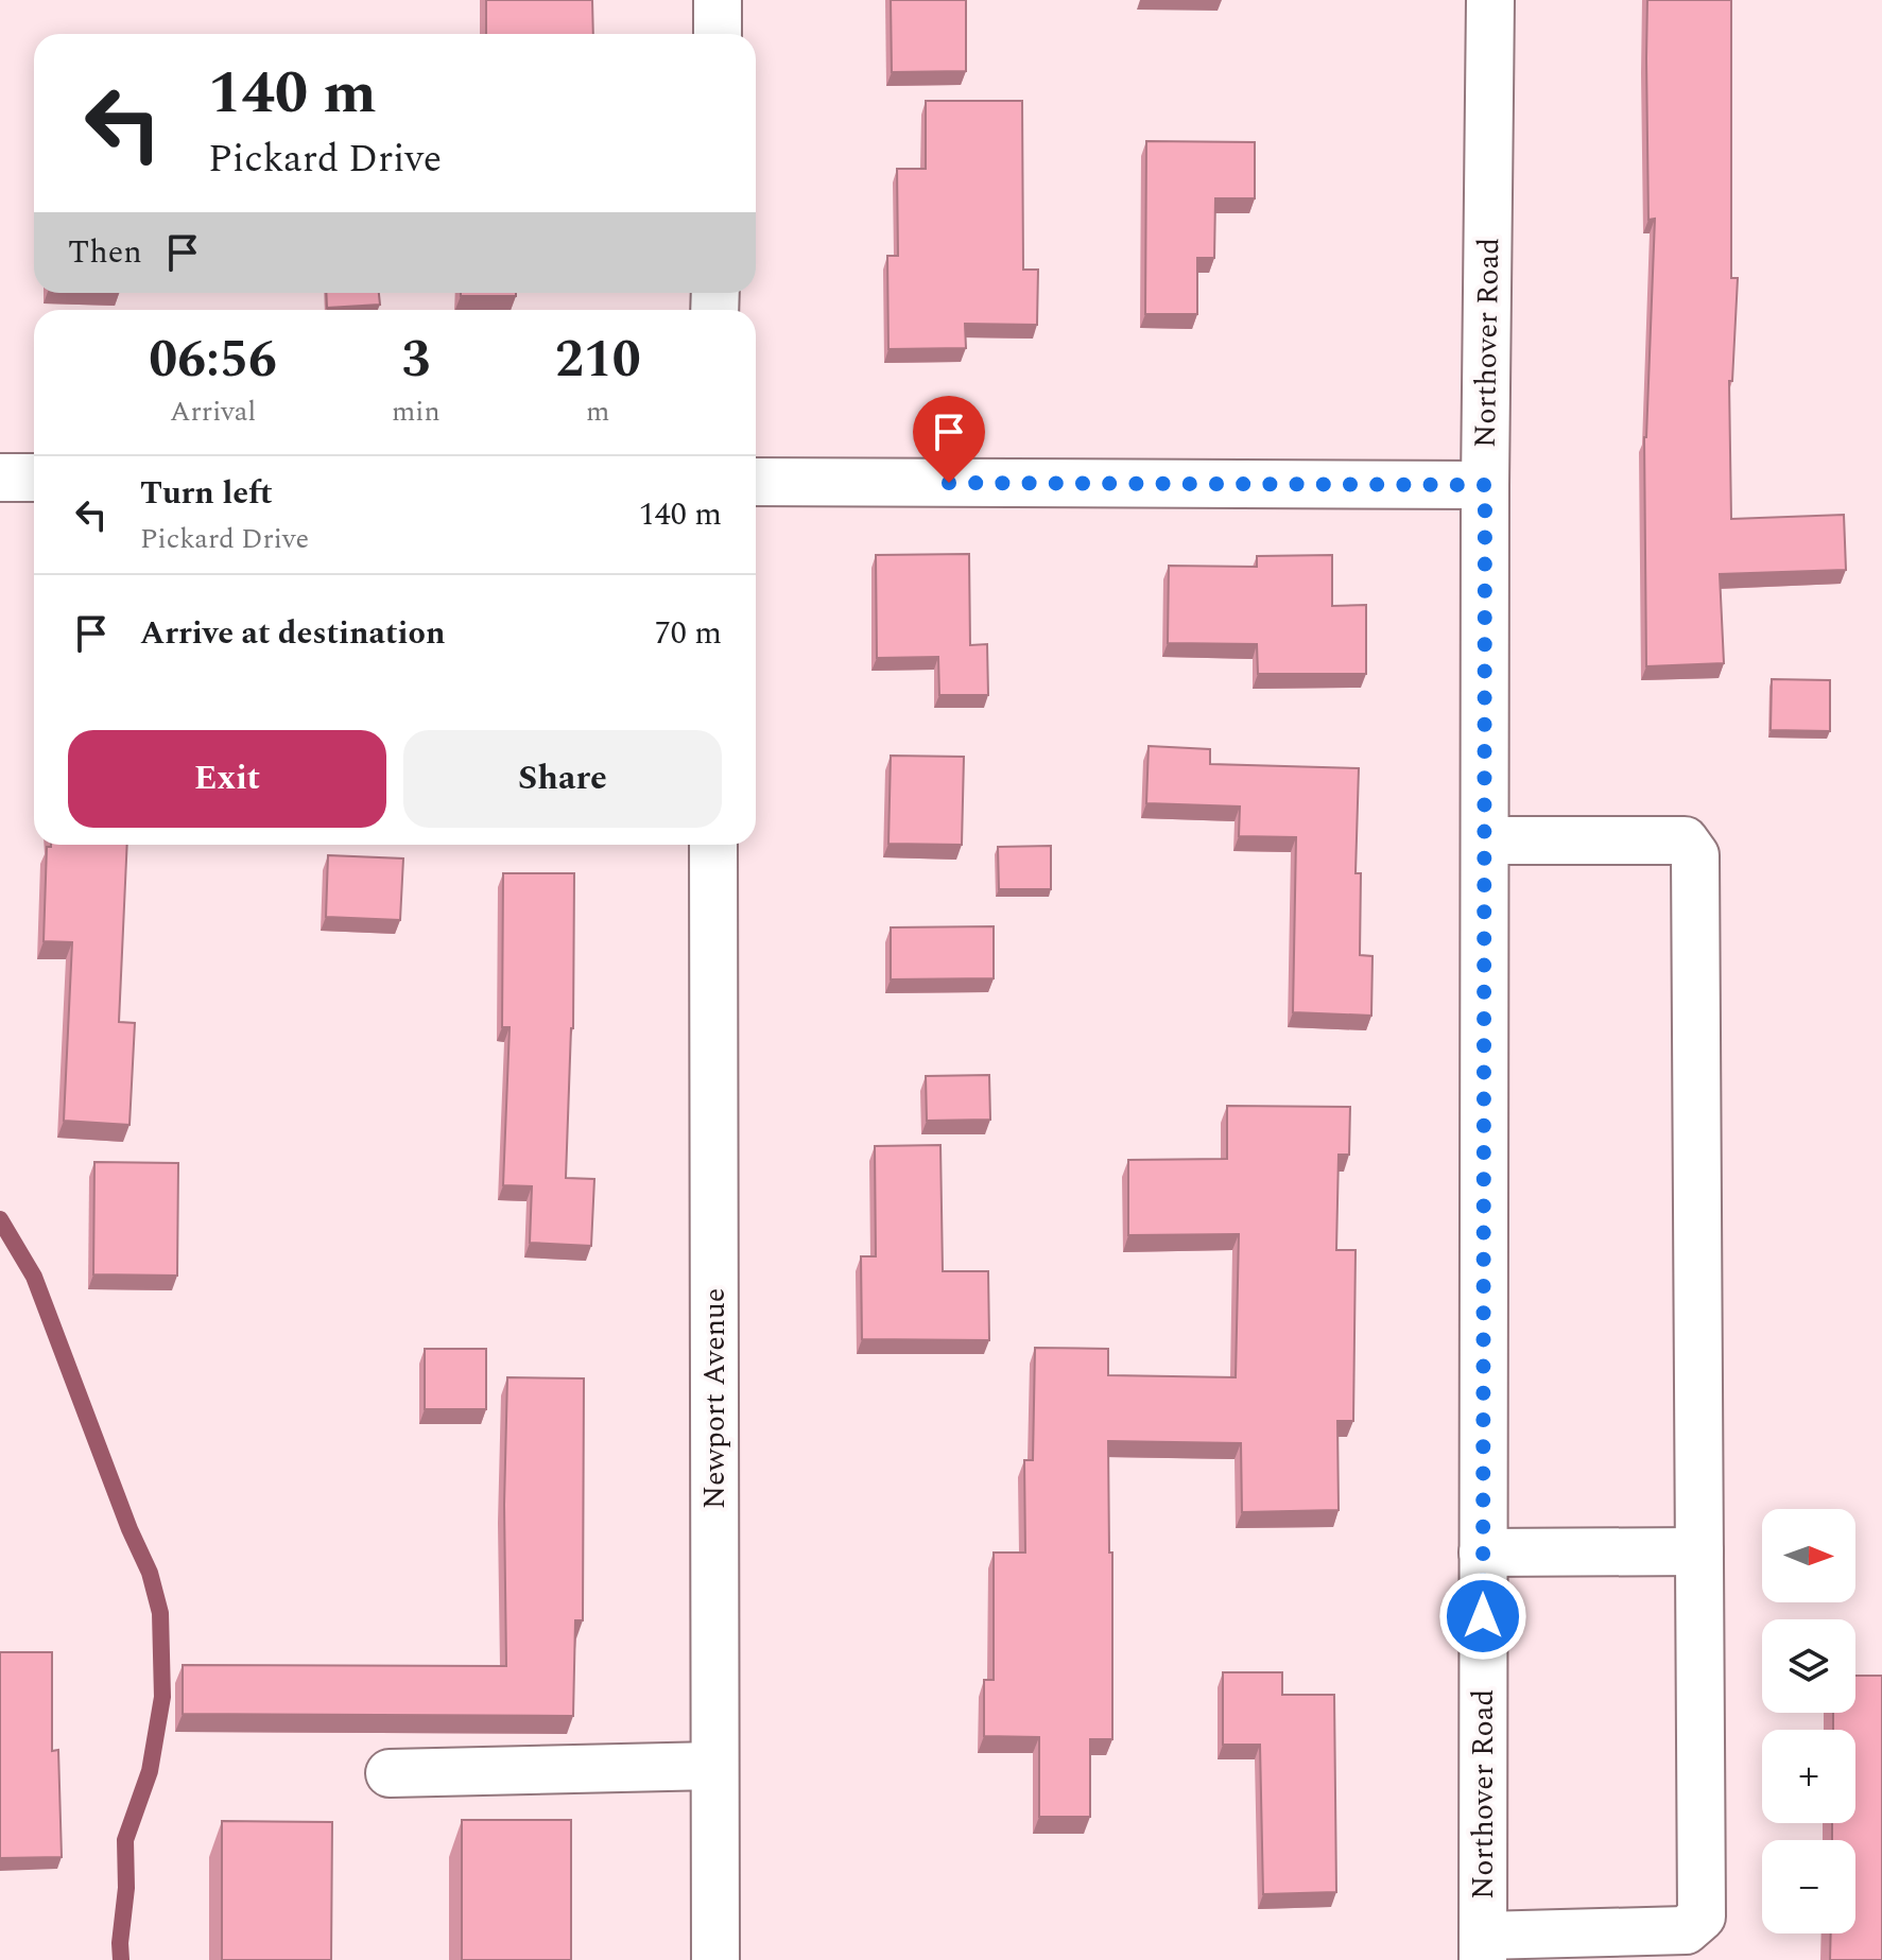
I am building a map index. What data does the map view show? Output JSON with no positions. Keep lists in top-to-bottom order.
{
  "streets": {
    "street": ["Northover Road", "Newport Avenue"]
  },
  "north": "right",
  "page": {
    "turn": ["140 m", "Pickard Drive"],
    "then": "Then",
    "eta": [
      "06:56",
      "Arrival",
      "3",
      "min",
      "210",
      "m"
    ],
    "list": [
      {
        "name": "Turn left",
        "note": "Pickard Drive",
        "value": "140 m"
      },
      {
        "name": "Arrive at destination",
        "value": "70 m"
      }
    ],
    "buttons": ["Exit", "Share"],
    "map_buttons": ["+", "−"]
  }
}
